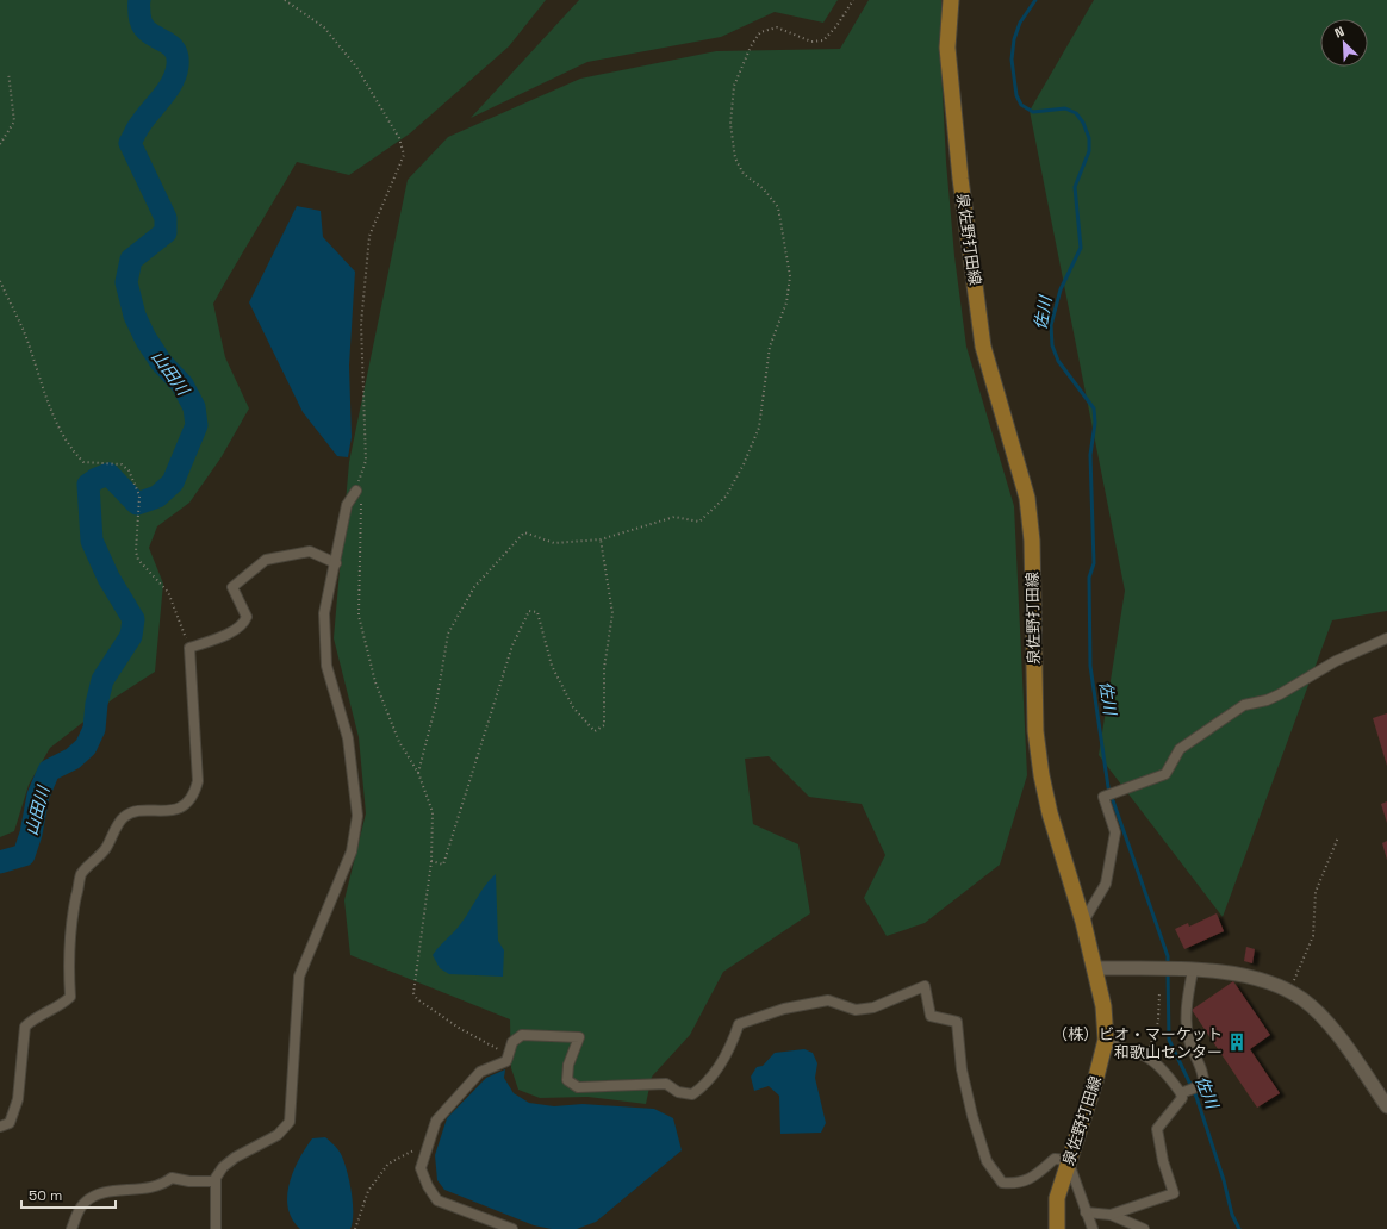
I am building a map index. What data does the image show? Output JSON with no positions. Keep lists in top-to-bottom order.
{
  "streets": {
    "main road": ["泉佐野打田線"]
  },
  "water": ["佐川", "山田川"],
  "places": {
    "building": ["（株）ビオ・マーケット 和歌山センター"]
  },
  "scale_bar": "50 m",
  "north": "top left"
}
